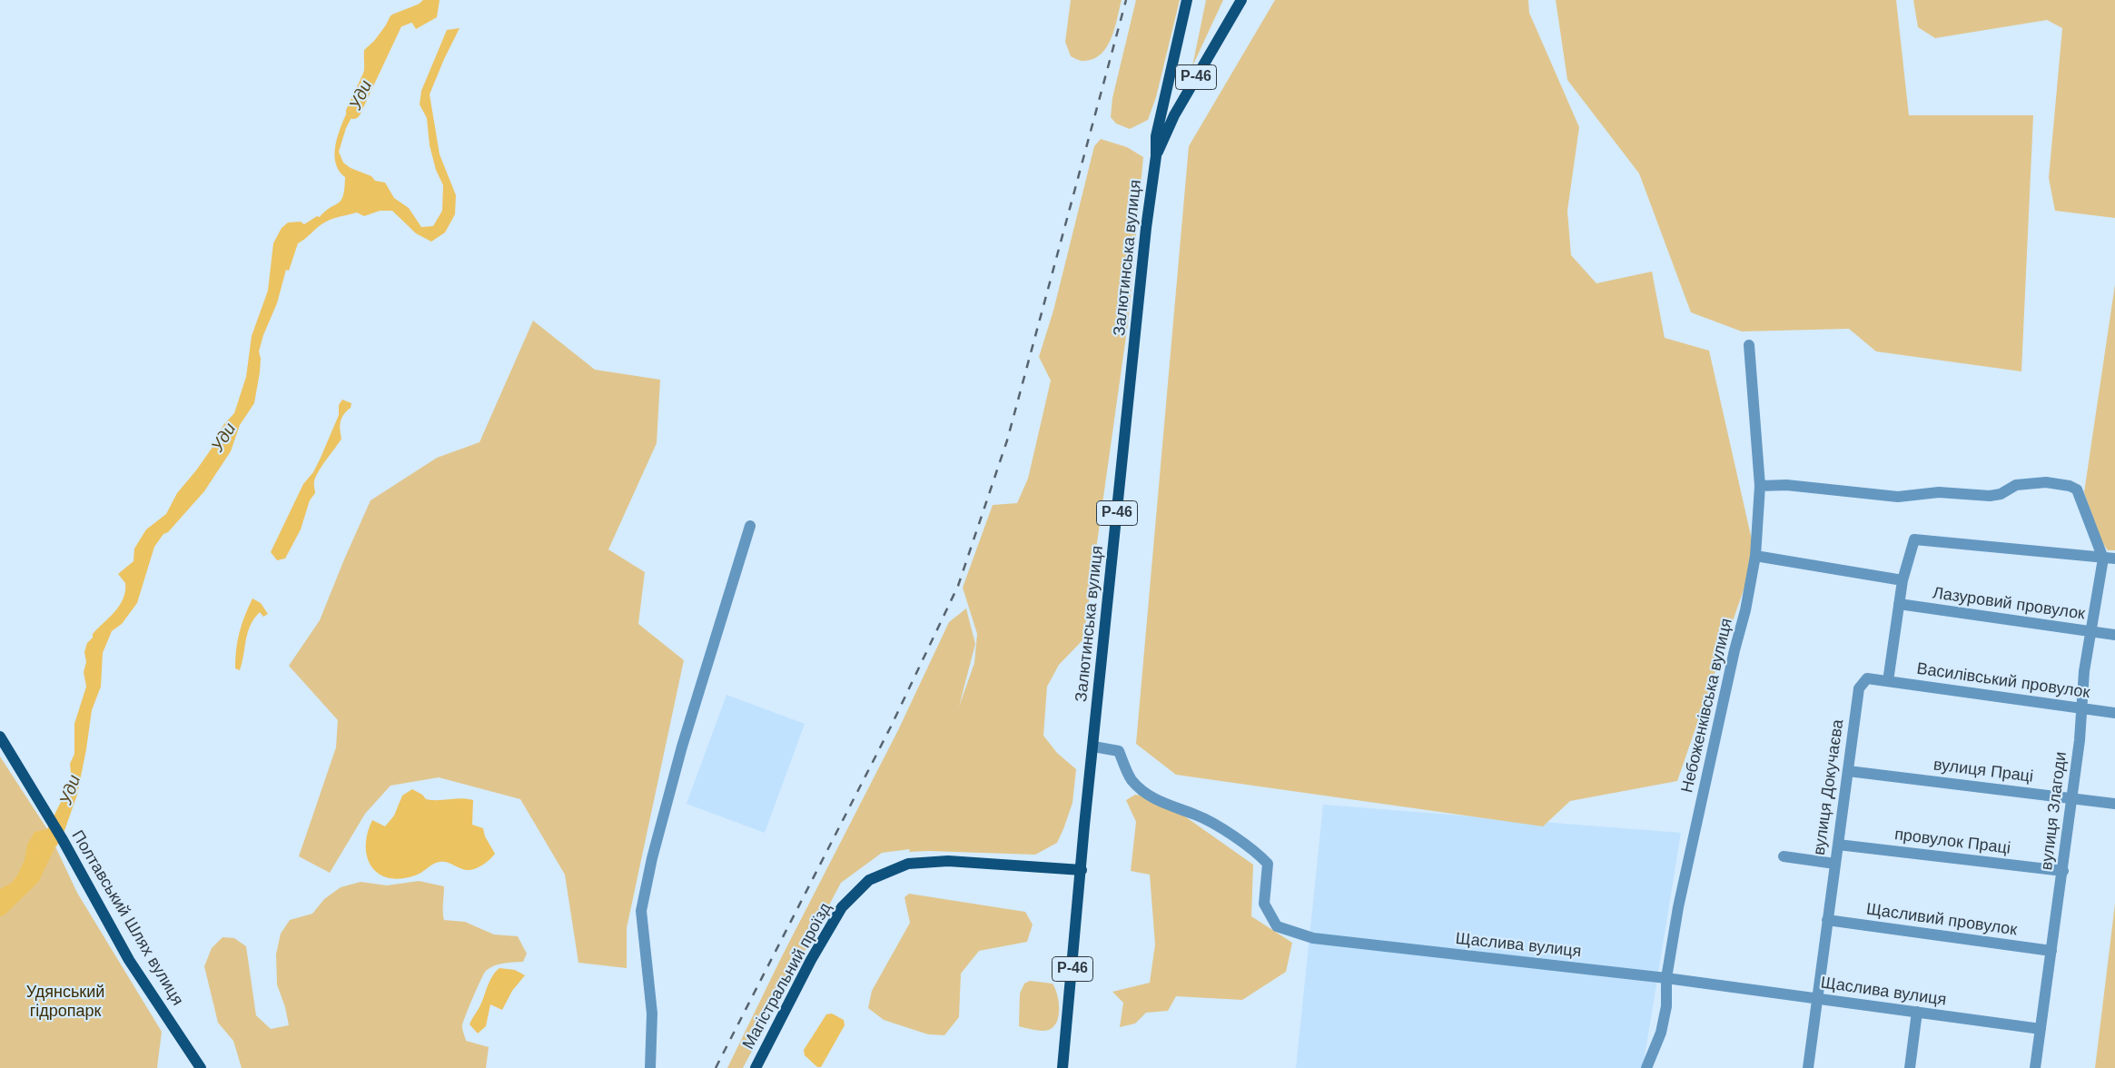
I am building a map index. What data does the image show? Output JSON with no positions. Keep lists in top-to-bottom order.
{
  "streets": {
    "main road": [
      "Р-46",
      "Залютинська вулиця",
      "Полтавський Шлях вулиця",
      "Магістральний проїзд"
    ],
    "street": [
      "Лазуровий провулок",
      "Василівський провулок",
      "Небоженківська вулиця",
      "вулиця Праці",
      "вулиця Докучаєва",
      "вулиця Злагоди",
      "провулок Праці",
      "Щасливий провулок",
      "Щаслива вулиця"
    ]
  },
  "crossings": [
    ["Р-46", "Залютинська вулиця"],
    ["Залютинська вулиця", "Щаслива вулиця"],
    ["Залютинська вулиця", "Магістральний проїзд"],
    ["Лазуровий провулок", "вулиця Злагоди"],
    ["Василівський провулок", "вулиця Докучаєва"],
    ["Василівський провулок", "вулиця Злагоди"],
    ["Небоженківська вулиця", "Щаслива вулиця"],
    ["вулиця Праці", "вулиця Докучаєва"],
    ["вулиця Праці", "вулиця Злагоди"],
    ["вулиця Докучаєва", "провулок Праці"],
    ["вулиця Докучаєва", "Щасливий провулок"],
    ["вулиця Докучаєва", "Щаслива вулиця"],
    ["вулиця Злагоди", "провулок Праці"],
    ["вулиця Злагоди", "Щасливий провулок"],
    ["вулиця Злагоди", "Щаслива вулиця"]
  ],
  "water": ["Уди"],
  "parks": ["Удянський гідропарк"]
}
